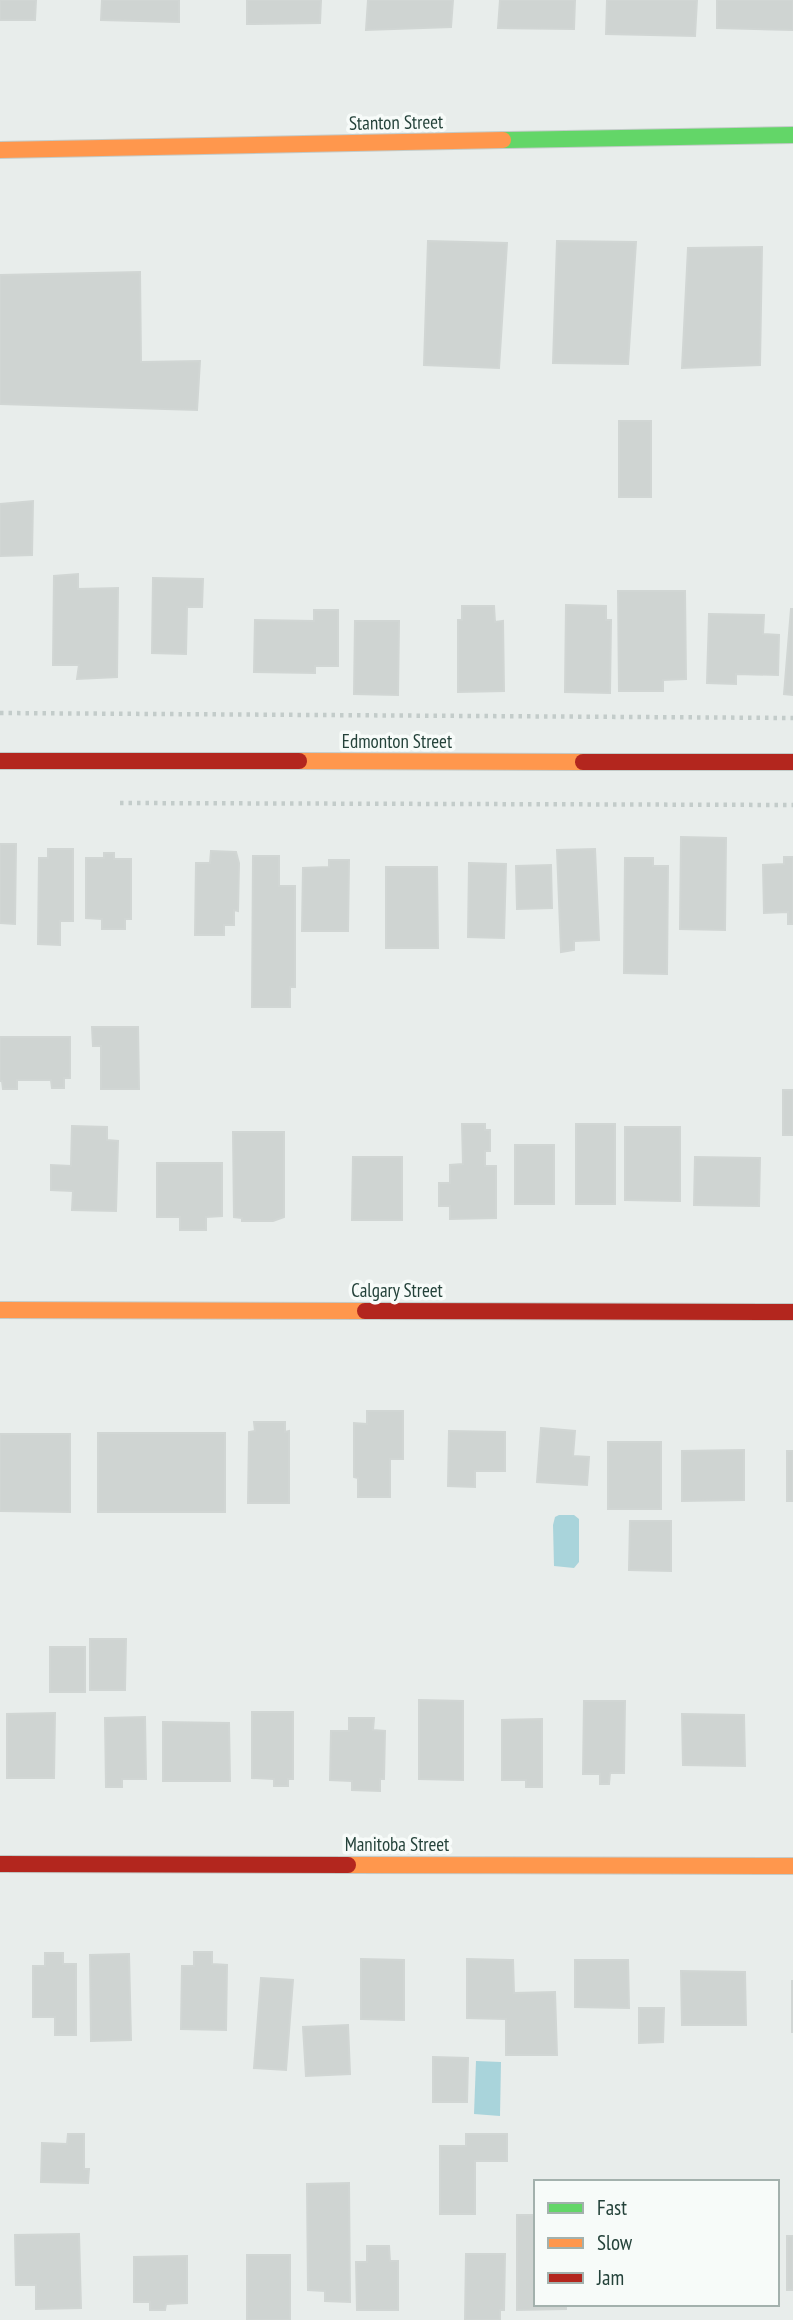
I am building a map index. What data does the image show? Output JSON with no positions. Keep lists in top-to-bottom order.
{
  "streets": {
    "street": [
      "Stanton Street",
      "Edmonton Street",
      "Calgary Street",
      "Manitoba Street"
    ]
  },
  "legend": ["Fast", "Slow", "Jam"]
}
